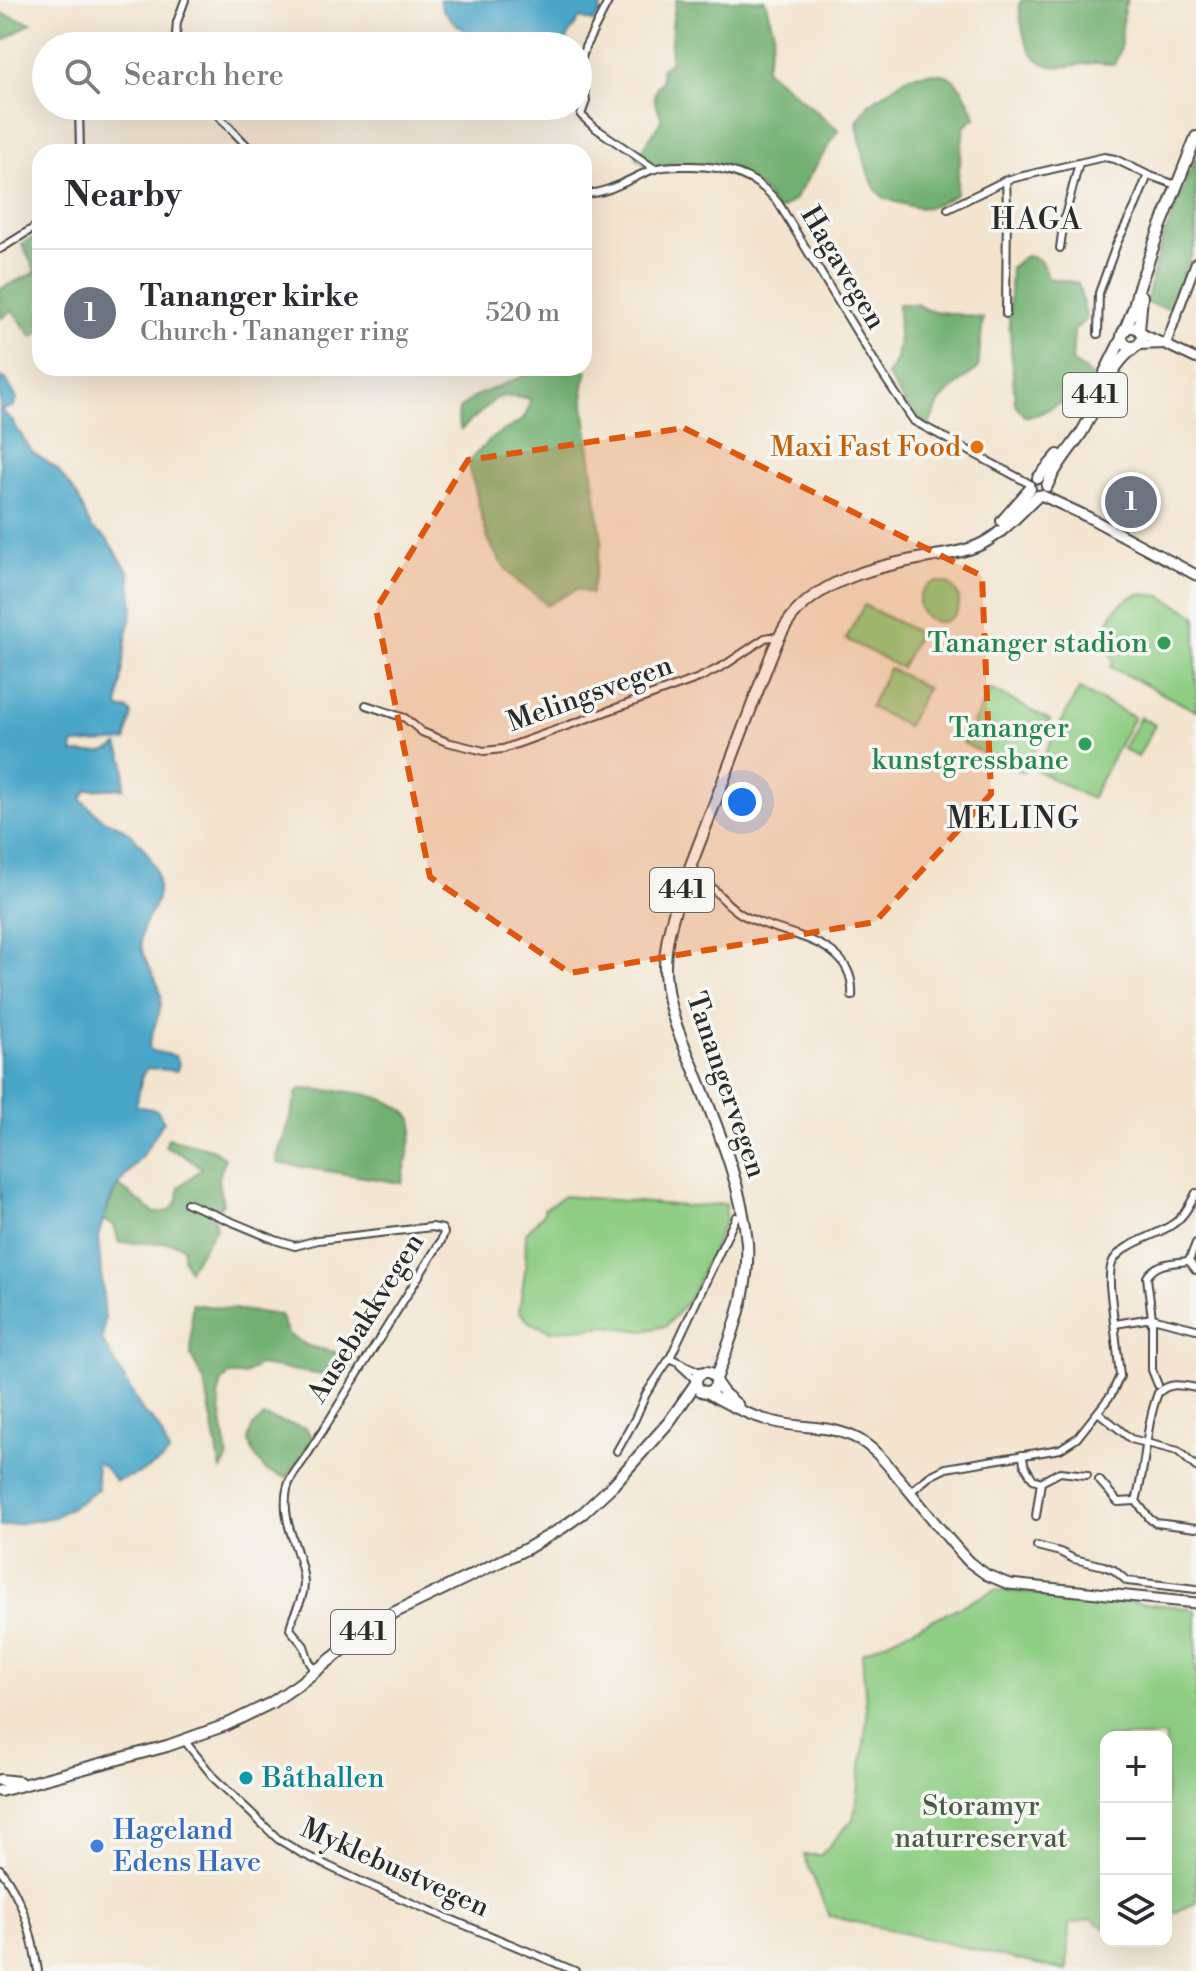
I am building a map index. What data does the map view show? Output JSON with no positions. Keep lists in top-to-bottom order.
{
  "streets": {
    "main road": ["441", "Tanangervegen"],
    "street": [
      "Hagavegen",
      "Melingsvegen",
      "Ausebakkvegen",
      "Myklebustvegen"
    ]
  },
  "crossings": [
    ["Hagavegen", "Tanangervegen"],
    ["441", "Tanangervegen"],
    ["Melingsvegen", "Tanangervegen"],
    ["Tanangervegen", "Ausebakkvegen"],
    ["Tanangervegen", "Myklebustvegen"]
  ],
  "districts": ["HAGA", "MELING"],
  "parks": ["Storamyr naturreservat"],
  "places": [
    "Maxi Fast Food",
    "Tananger stadion",
    "Tananger kunstgressbane",
    "Båthallen",
    "Hageland Edens Have"
  ],
  "page": {
    "search": "Search here",
    "heading": "Nearby",
    "list": [
      {
        "mark": "1",
        "name": "Tananger kirke",
        "note": "Church · Tananger ring",
        "value": "520 m"
      }
    ],
    "pins": "1",
    "map_buttons": ["+", "−"]
  }
}
